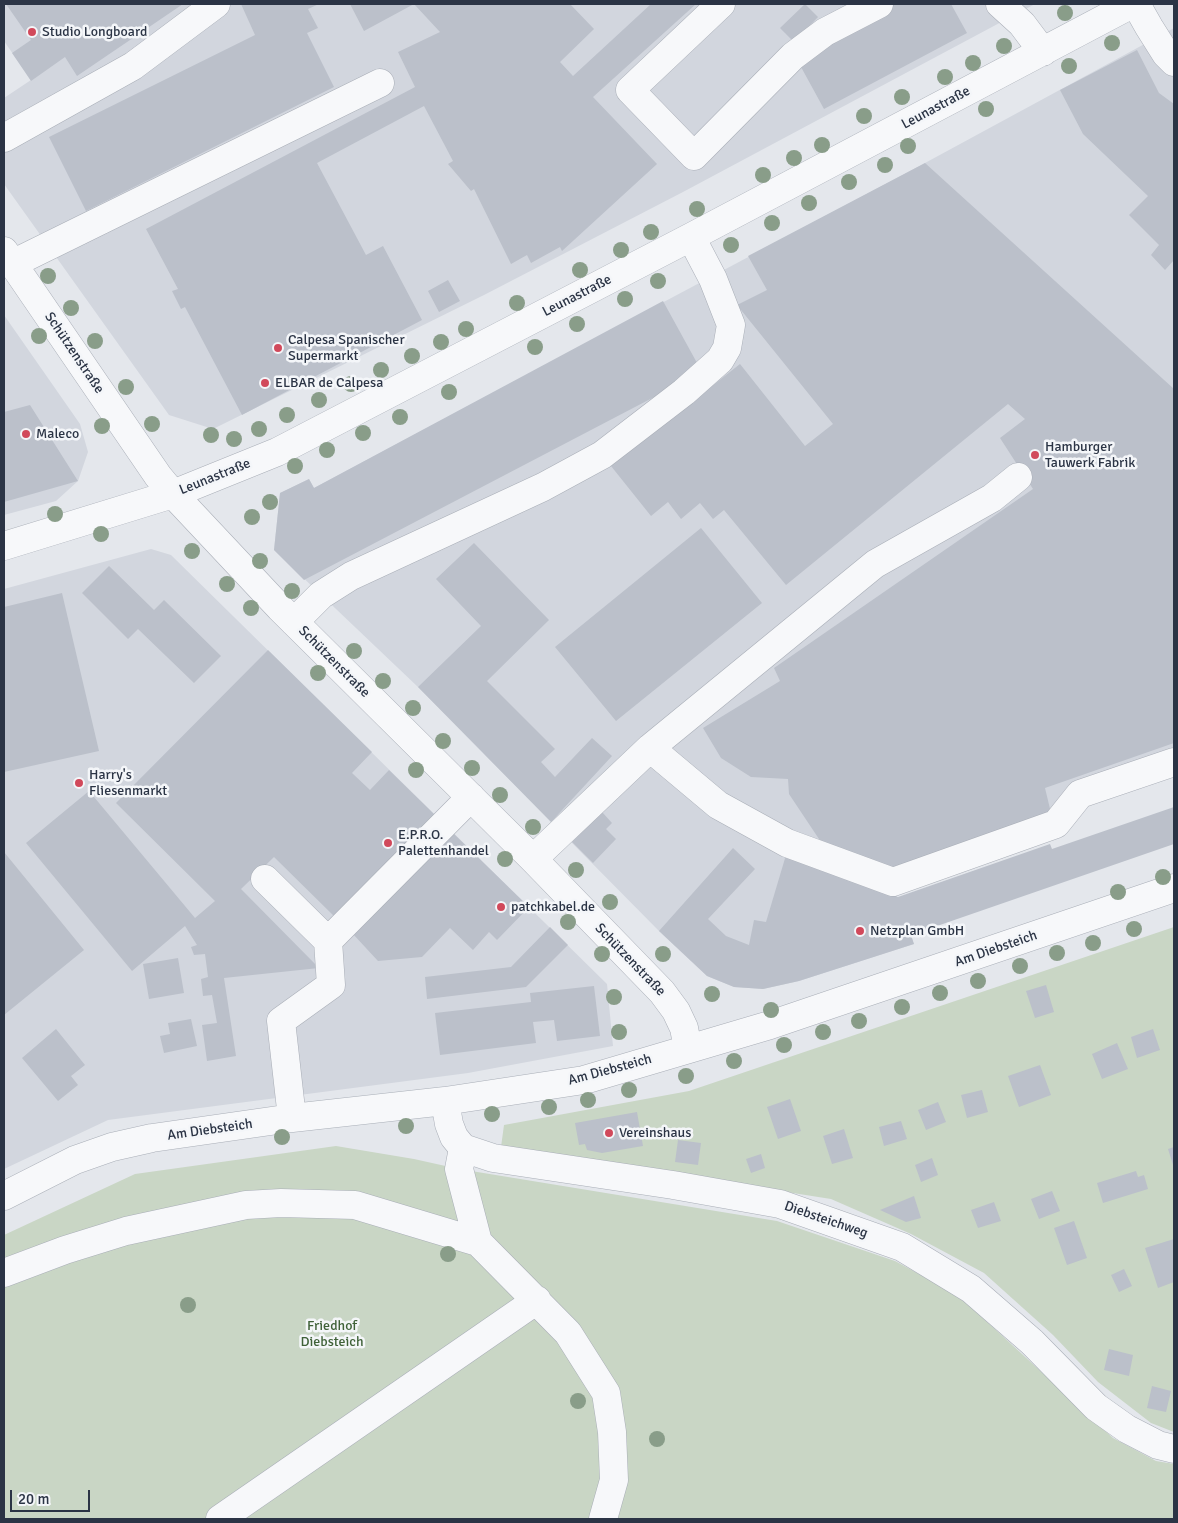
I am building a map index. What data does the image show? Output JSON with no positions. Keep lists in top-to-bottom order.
{
  "streets": {
    "street": [
      "Leunastraße",
      "Schützenstraße",
      "Am Diebsteich",
      "Diebsteichweg"
    ]
  },
  "crossings": [
    ["Leunastraße", "Schützenstraße"],
    ["Schützenstraße", "Am Diebsteich"]
  ],
  "parks": ["Friedhof Diebsteich"],
  "places": [
    "Studio Longboard",
    "Calpesa Spanischer Supermarkt",
    "ELBAR de Calpesa",
    "Maleco",
    "Hamburger Tauwerk Fabrik",
    "Harry's Fliesenmarkt",
    "E.P.R.O. Palettenhandel",
    "patchkabel.de",
    "Netzplan GmbH",
    "Vereinshaus"
  ],
  "scale_bar": "20 m"
}
